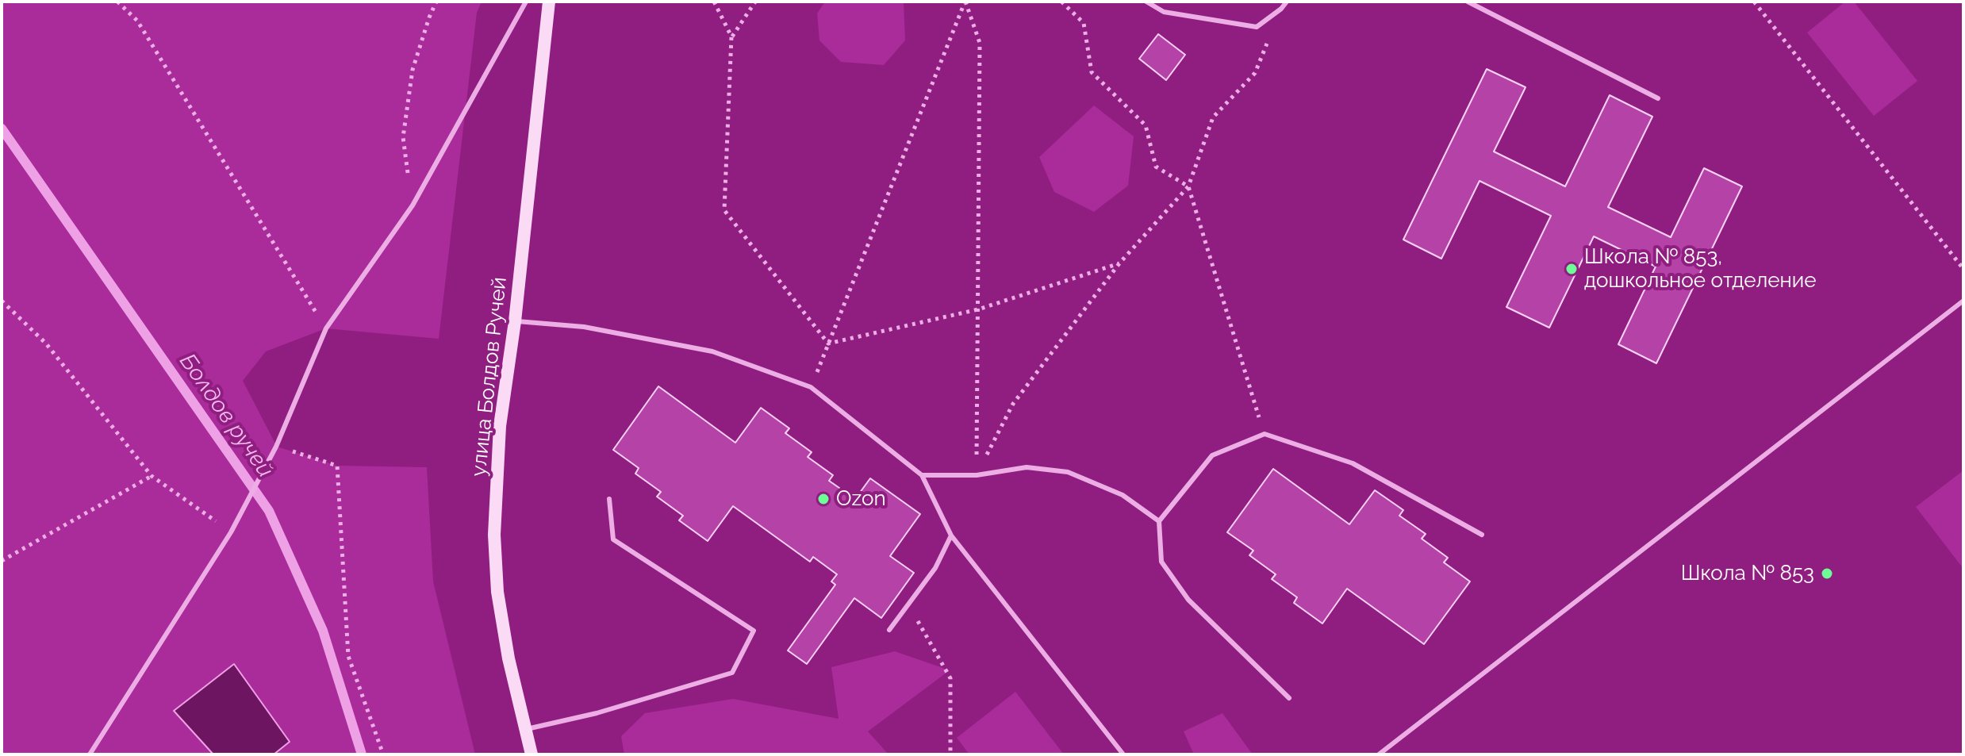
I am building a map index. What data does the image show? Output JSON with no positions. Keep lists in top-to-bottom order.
{
  "streets": {
    "street": ["улица Болдов Ручей"]
  },
  "water": ["Болдов ручей"],
  "places": ["Школа № 853, дошкольное отделение", "Ozon", "Школа № 853"]
}
